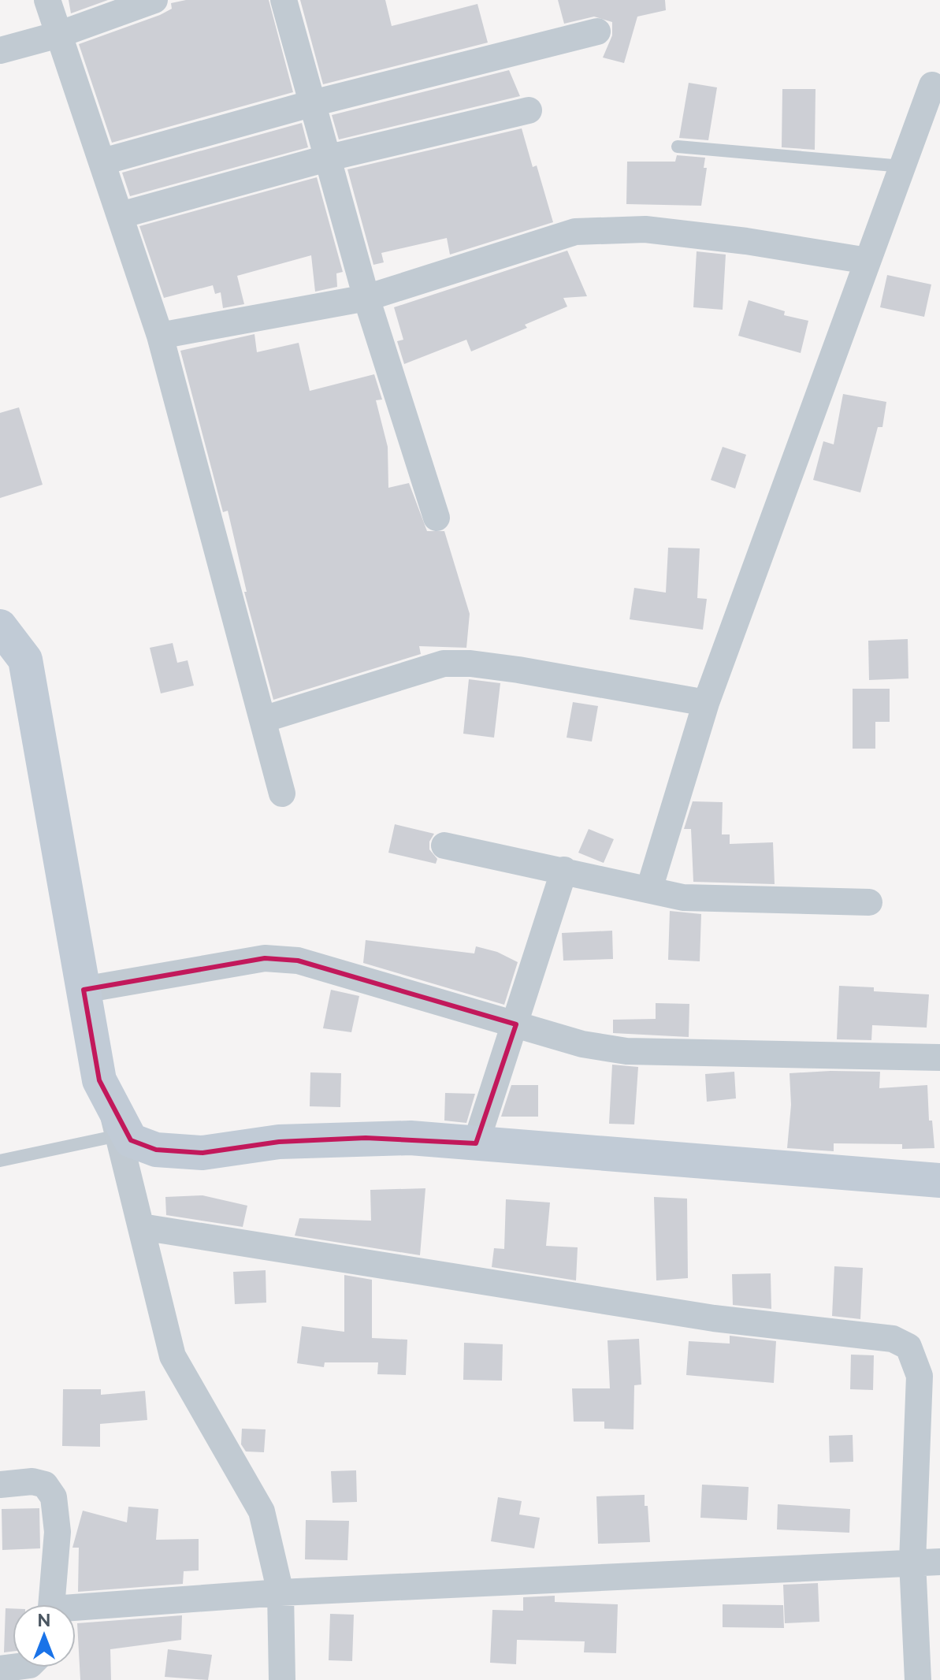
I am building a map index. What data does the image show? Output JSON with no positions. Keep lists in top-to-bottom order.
{
  "north": "top"
}
